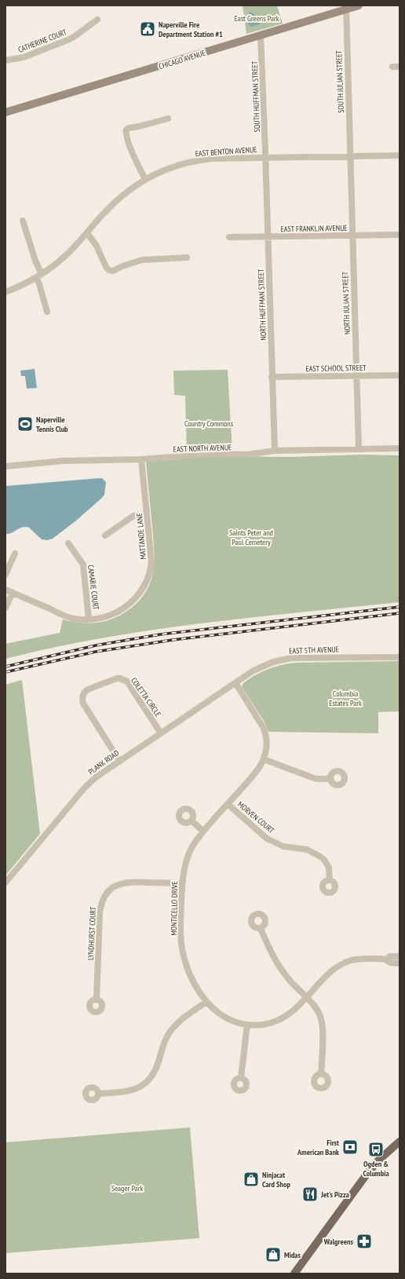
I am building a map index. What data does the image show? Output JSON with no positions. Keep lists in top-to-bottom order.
{
  "streets": {
    "main road": ["CHICAGO AVENUE"],
    "street": [
      "CATHERINE COURT",
      "SOUTH JULIAN STREET",
      "SOUTH HUFFMAN STREET",
      "EAST BENTON AVENUE",
      "EAST FRANKLIN AVENUE",
      "NORTH JULIAN STREET",
      "NORTH HUFFMAN STREET",
      "EAST SCHOOL STREET",
      "EAST NORTH AVENUE",
      "MATTANDE LANE",
      "CAMARIE COURT",
      "EAST 5TH AVENUE",
      "COLETTA CIRCLE",
      "PLANK ROAD",
      "MORVEN COURT",
      "MONTICELLO DRIVE",
      "LYNDHURST COURT"
    ]
  },
  "crossings": [
    ["CHICAGO AVENUE", "SOUTH JULIAN STREET"],
    ["CHICAGO AVENUE", "SOUTH HUFFMAN STREET"],
    ["SOUTH JULIAN STREET", "EAST BENTON AVENUE"],
    ["SOUTH JULIAN STREET", "NORTH JULIAN STREET"],
    ["SOUTH HUFFMAN STREET", "EAST BENTON AVENUE"],
    ["SOUTH HUFFMAN STREET", "NORTH HUFFMAN STREET"],
    ["EAST BENTON AVENUE", "NORTH JULIAN STREET"],
    ["EAST BENTON AVENUE", "NORTH HUFFMAN STREET"],
    ["EAST FRANKLIN AVENUE", "NORTH JULIAN STREET"],
    ["EAST FRANKLIN AVENUE", "NORTH HUFFMAN STREET"],
    ["NORTH JULIAN STREET", "EAST SCHOOL STREET"],
    ["NORTH JULIAN STREET", "EAST NORTH AVENUE"],
    ["NORTH HUFFMAN STREET", "EAST SCHOOL STREET"],
    ["NORTH HUFFMAN STREET", "EAST NORTH AVENUE"],
    ["EAST NORTH AVENUE", "MATTANDE LANE"],
    ["MATTANDE LANE", "CAMARIE COURT"],
    ["EAST 5TH AVENUE", "PLANK ROAD"],
    ["EAST 5TH AVENUE", "MONTICELLO DRIVE"],
    ["COLETTA CIRCLE", "PLANK ROAD"],
    ["PLANK ROAD", "MONTICELLO DRIVE"],
    ["MORVEN COURT", "MONTICELLO DRIVE"],
    ["MONTICELLO DRIVE", "LYNDHURST COURT"]
  ],
  "parks": [
    "East Greens Park",
    "Country Commons",
    "Saints Peter and Paul Cemetery",
    "Columbia Estates Park",
    "Seager Park"
  ],
  "places": {
    "public building": ["Naperville Fire Department Station #1"],
    "sports": ["Naperville Tennis Club"],
    "bank": ["First American Bank"],
    "bus stop": ["Ogden & Columbia"],
    "shop": ["Ninjacat Card Shop", "Midas"],
    "restaurant": ["Jet's Pizza"],
    "pharmacy": ["Walgreens"]
  }
}
